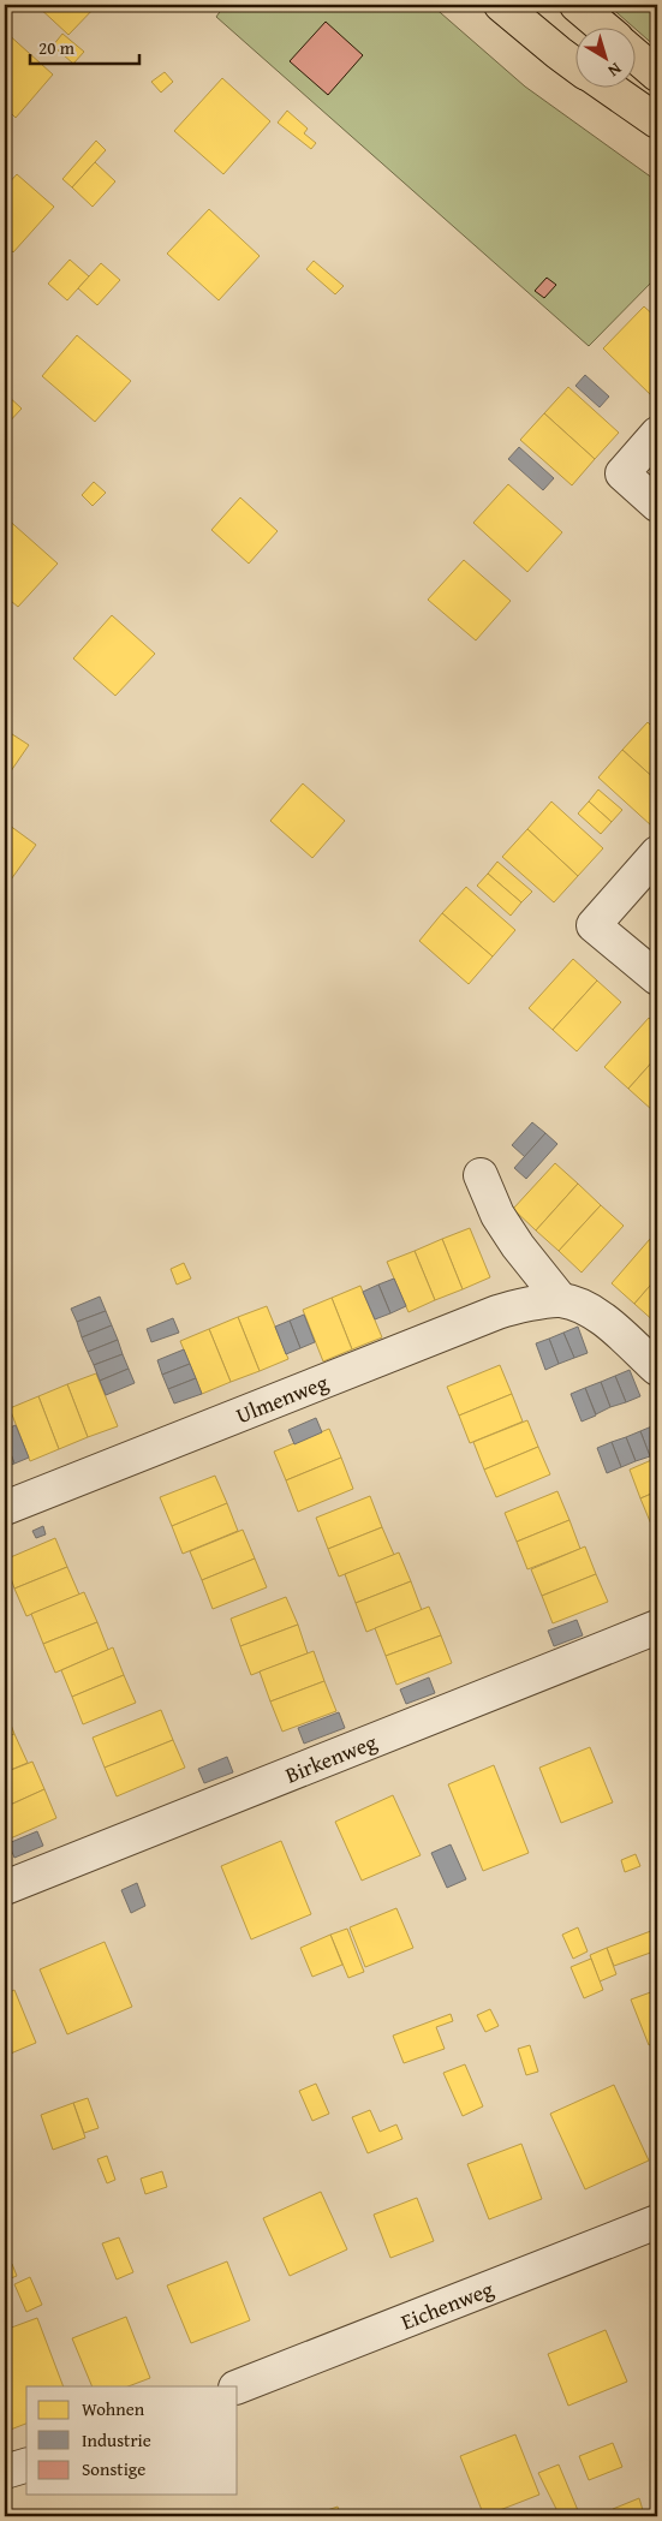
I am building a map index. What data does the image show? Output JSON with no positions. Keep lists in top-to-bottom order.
{
  "streets": {
    "street": ["Ulmenweg", "Birkenweg", "Eichenweg"]
  },
  "legend": ["Wohnen", "Industrie", "Sonstige"],
  "scale_bar": "20 m",
  "north": "bottom right"
}
